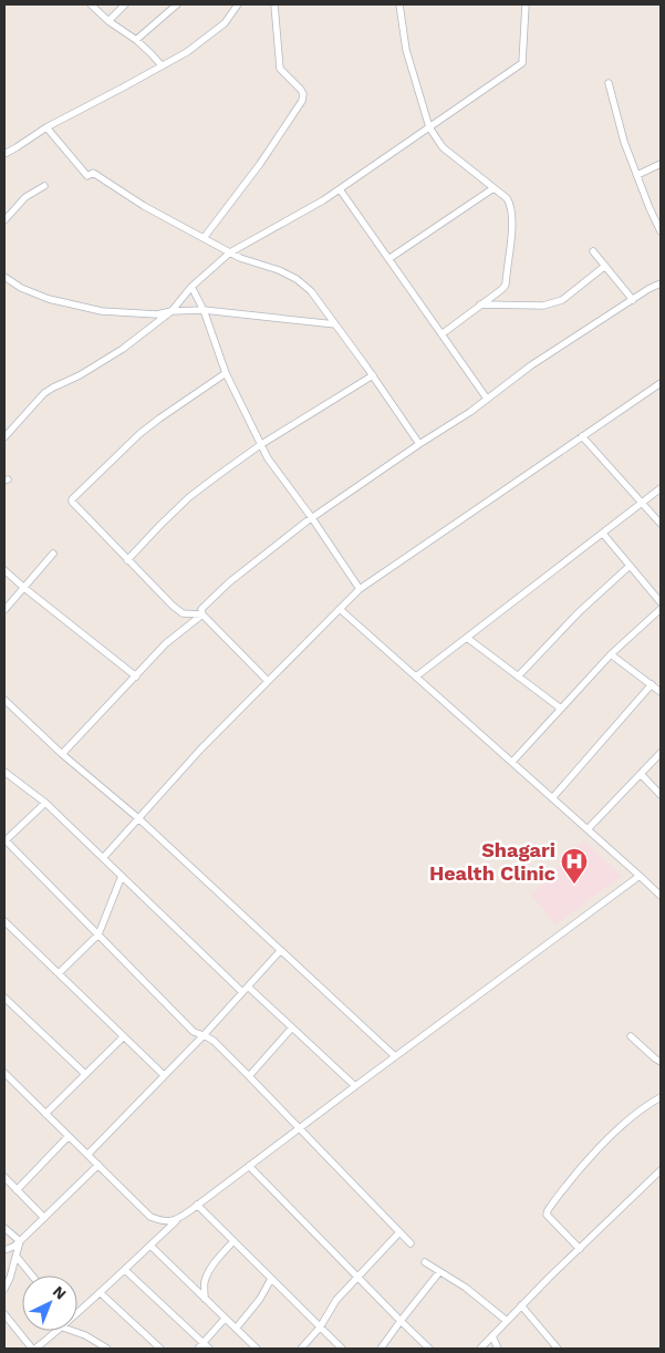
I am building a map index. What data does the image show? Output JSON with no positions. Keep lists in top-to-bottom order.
{
  "places": {
    "hospital": ["Shagari Health Clinic"]
  },
  "north": "top right"
}
